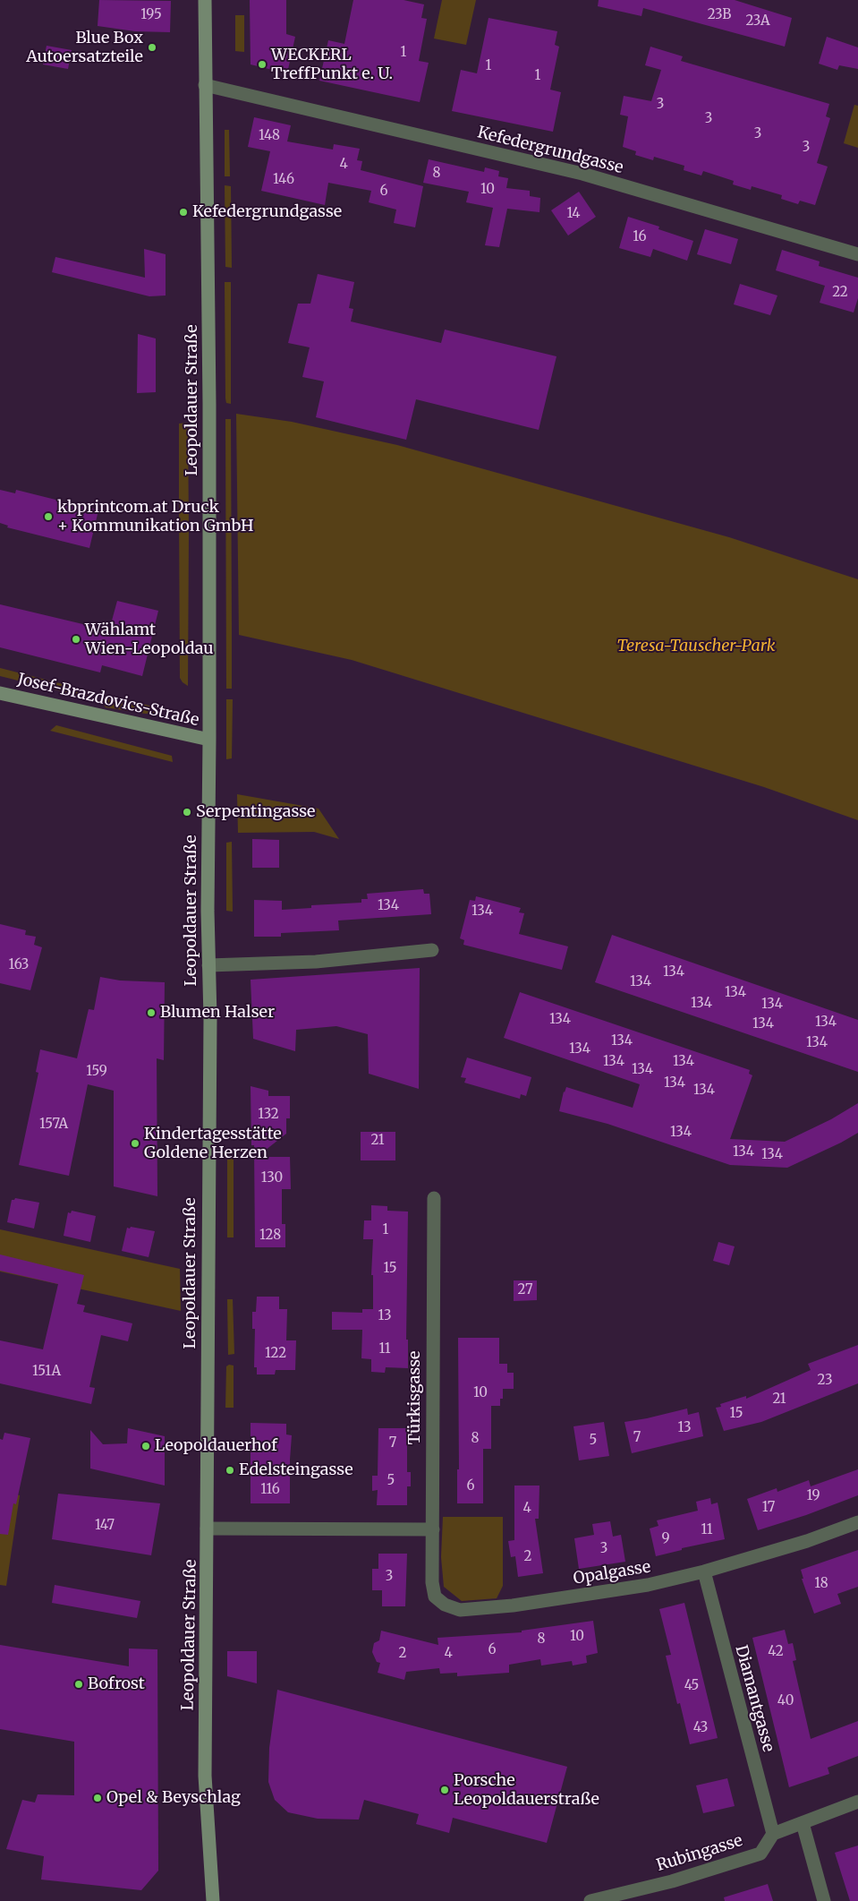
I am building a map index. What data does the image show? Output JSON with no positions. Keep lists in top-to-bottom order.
{
  "streets": {
    "main road": ["Leopoldauer Straße", "Josef-Brazdovics-Straße"],
    "street": [
      "Kefedergrundgasse",
      "Türkisgasse",
      "Opalgasse",
      "Diamantgasse",
      "Rubingasse"
    ]
  },
  "crossings": [
    ["Kefedergrundgasse", "Leopoldauer Straße"],
    ["Leopoldauer Straße", "Josef-Brazdovics-Straße"],
    ["Türkisgasse", "Opalgasse"],
    ["Opalgasse", "Diamantgasse"],
    ["Diamantgasse", "Rubingasse"]
  ],
  "parks": ["Teresa-Tauscher-Park"],
  "places": [
    "Blue Box Autoersatzteile",
    "WECKERL TreffPunkt e. U.",
    "Kefedergrundgasse",
    "kbprintcom.at Druck + Kommunikation GmbH",
    "Wählamt Wien-Leopoldau",
    "Serpentingasse",
    "Blumen Halser",
    "Kindertagesstätte Goldene Herzen",
    "Leopoldauerhof",
    "Edelsteingasse",
    "Bofrost",
    "Porsche Leopoldauerstraße",
    "Opel & Beyschlag"
  ],
  "house_numbers": [
    "195",
    "23B",
    "23A",
    "1",
    "1",
    "1",
    "3",
    "3",
    "3",
    "148",
    "3",
    "4",
    "8",
    "146",
    "10",
    "6",
    "14",
    "16",
    "22",
    "134",
    "134",
    "163",
    "134",
    "134",
    "134",
    "134",
    "134",
    "134",
    "134",
    "134",
    "134",
    "134",
    "134",
    "134",
    "134",
    "134",
    "159",
    "134",
    "134",
    "132",
    "157A",
    "134",
    "21",
    "134",
    "134",
    "130",
    "1",
    "128",
    "15",
    "27",
    "13",
    "11",
    "122",
    "151A",
    "23",
    "10",
    "21",
    "15",
    "13",
    "7",
    "8",
    "5",
    "7",
    "5",
    "6",
    "116",
    "19",
    "17",
    "4",
    "147",
    "11",
    "9",
    "3",
    "2",
    "3",
    "18",
    "10",
    "8",
    "6",
    "42",
    "2",
    "4",
    "45",
    "40",
    "43"
  ]
}
